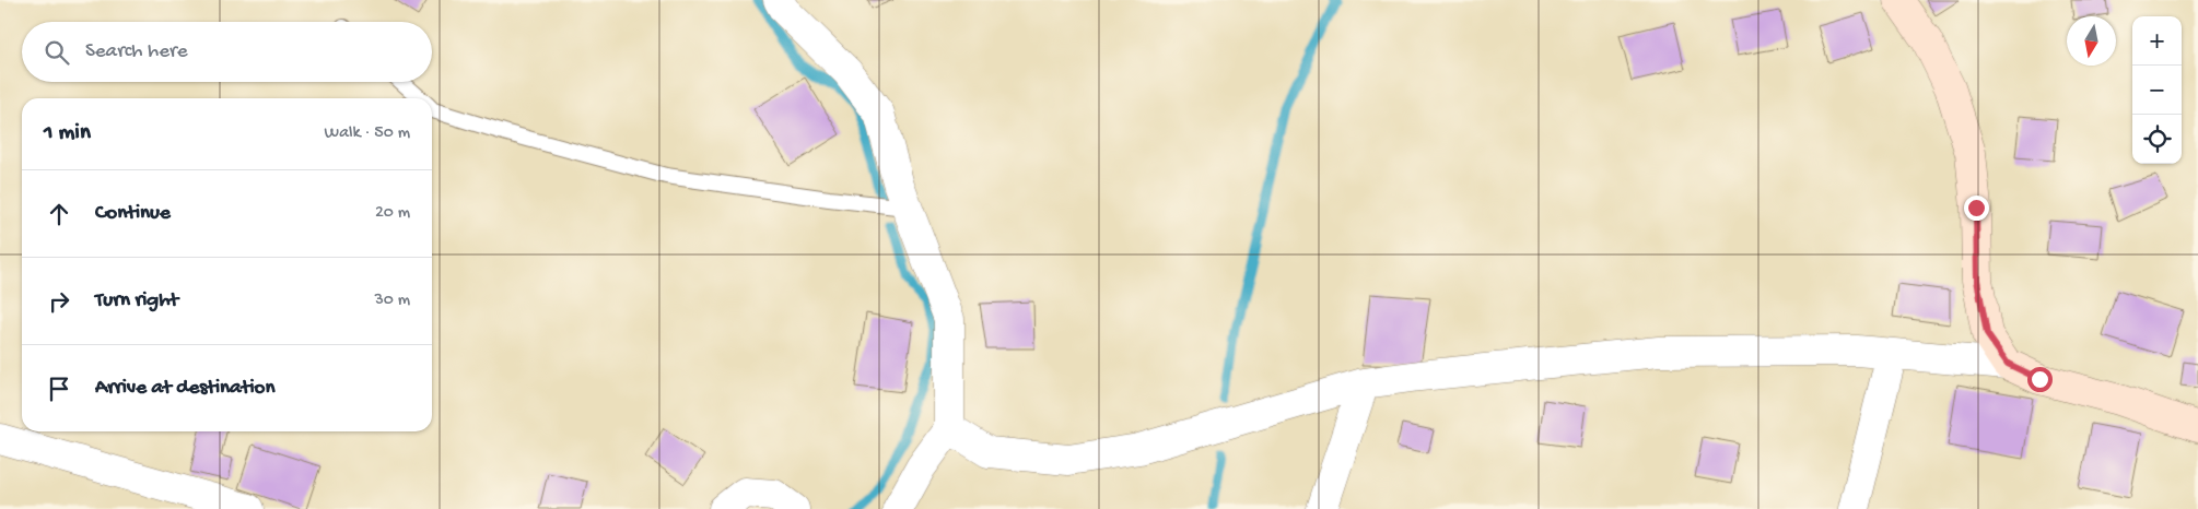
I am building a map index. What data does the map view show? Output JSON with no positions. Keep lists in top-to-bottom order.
{
  "north": "bottom",
  "page": {
    "map_buttons": ["+", "−"],
    "search": "Search here",
    "heading": ["1 min", "Walk · 50 m"],
    "list": [
      ["Continue", "20 m"],
      ["Turn right", "30 m"],
      "Arrive at destination"
    ]
  }
}
